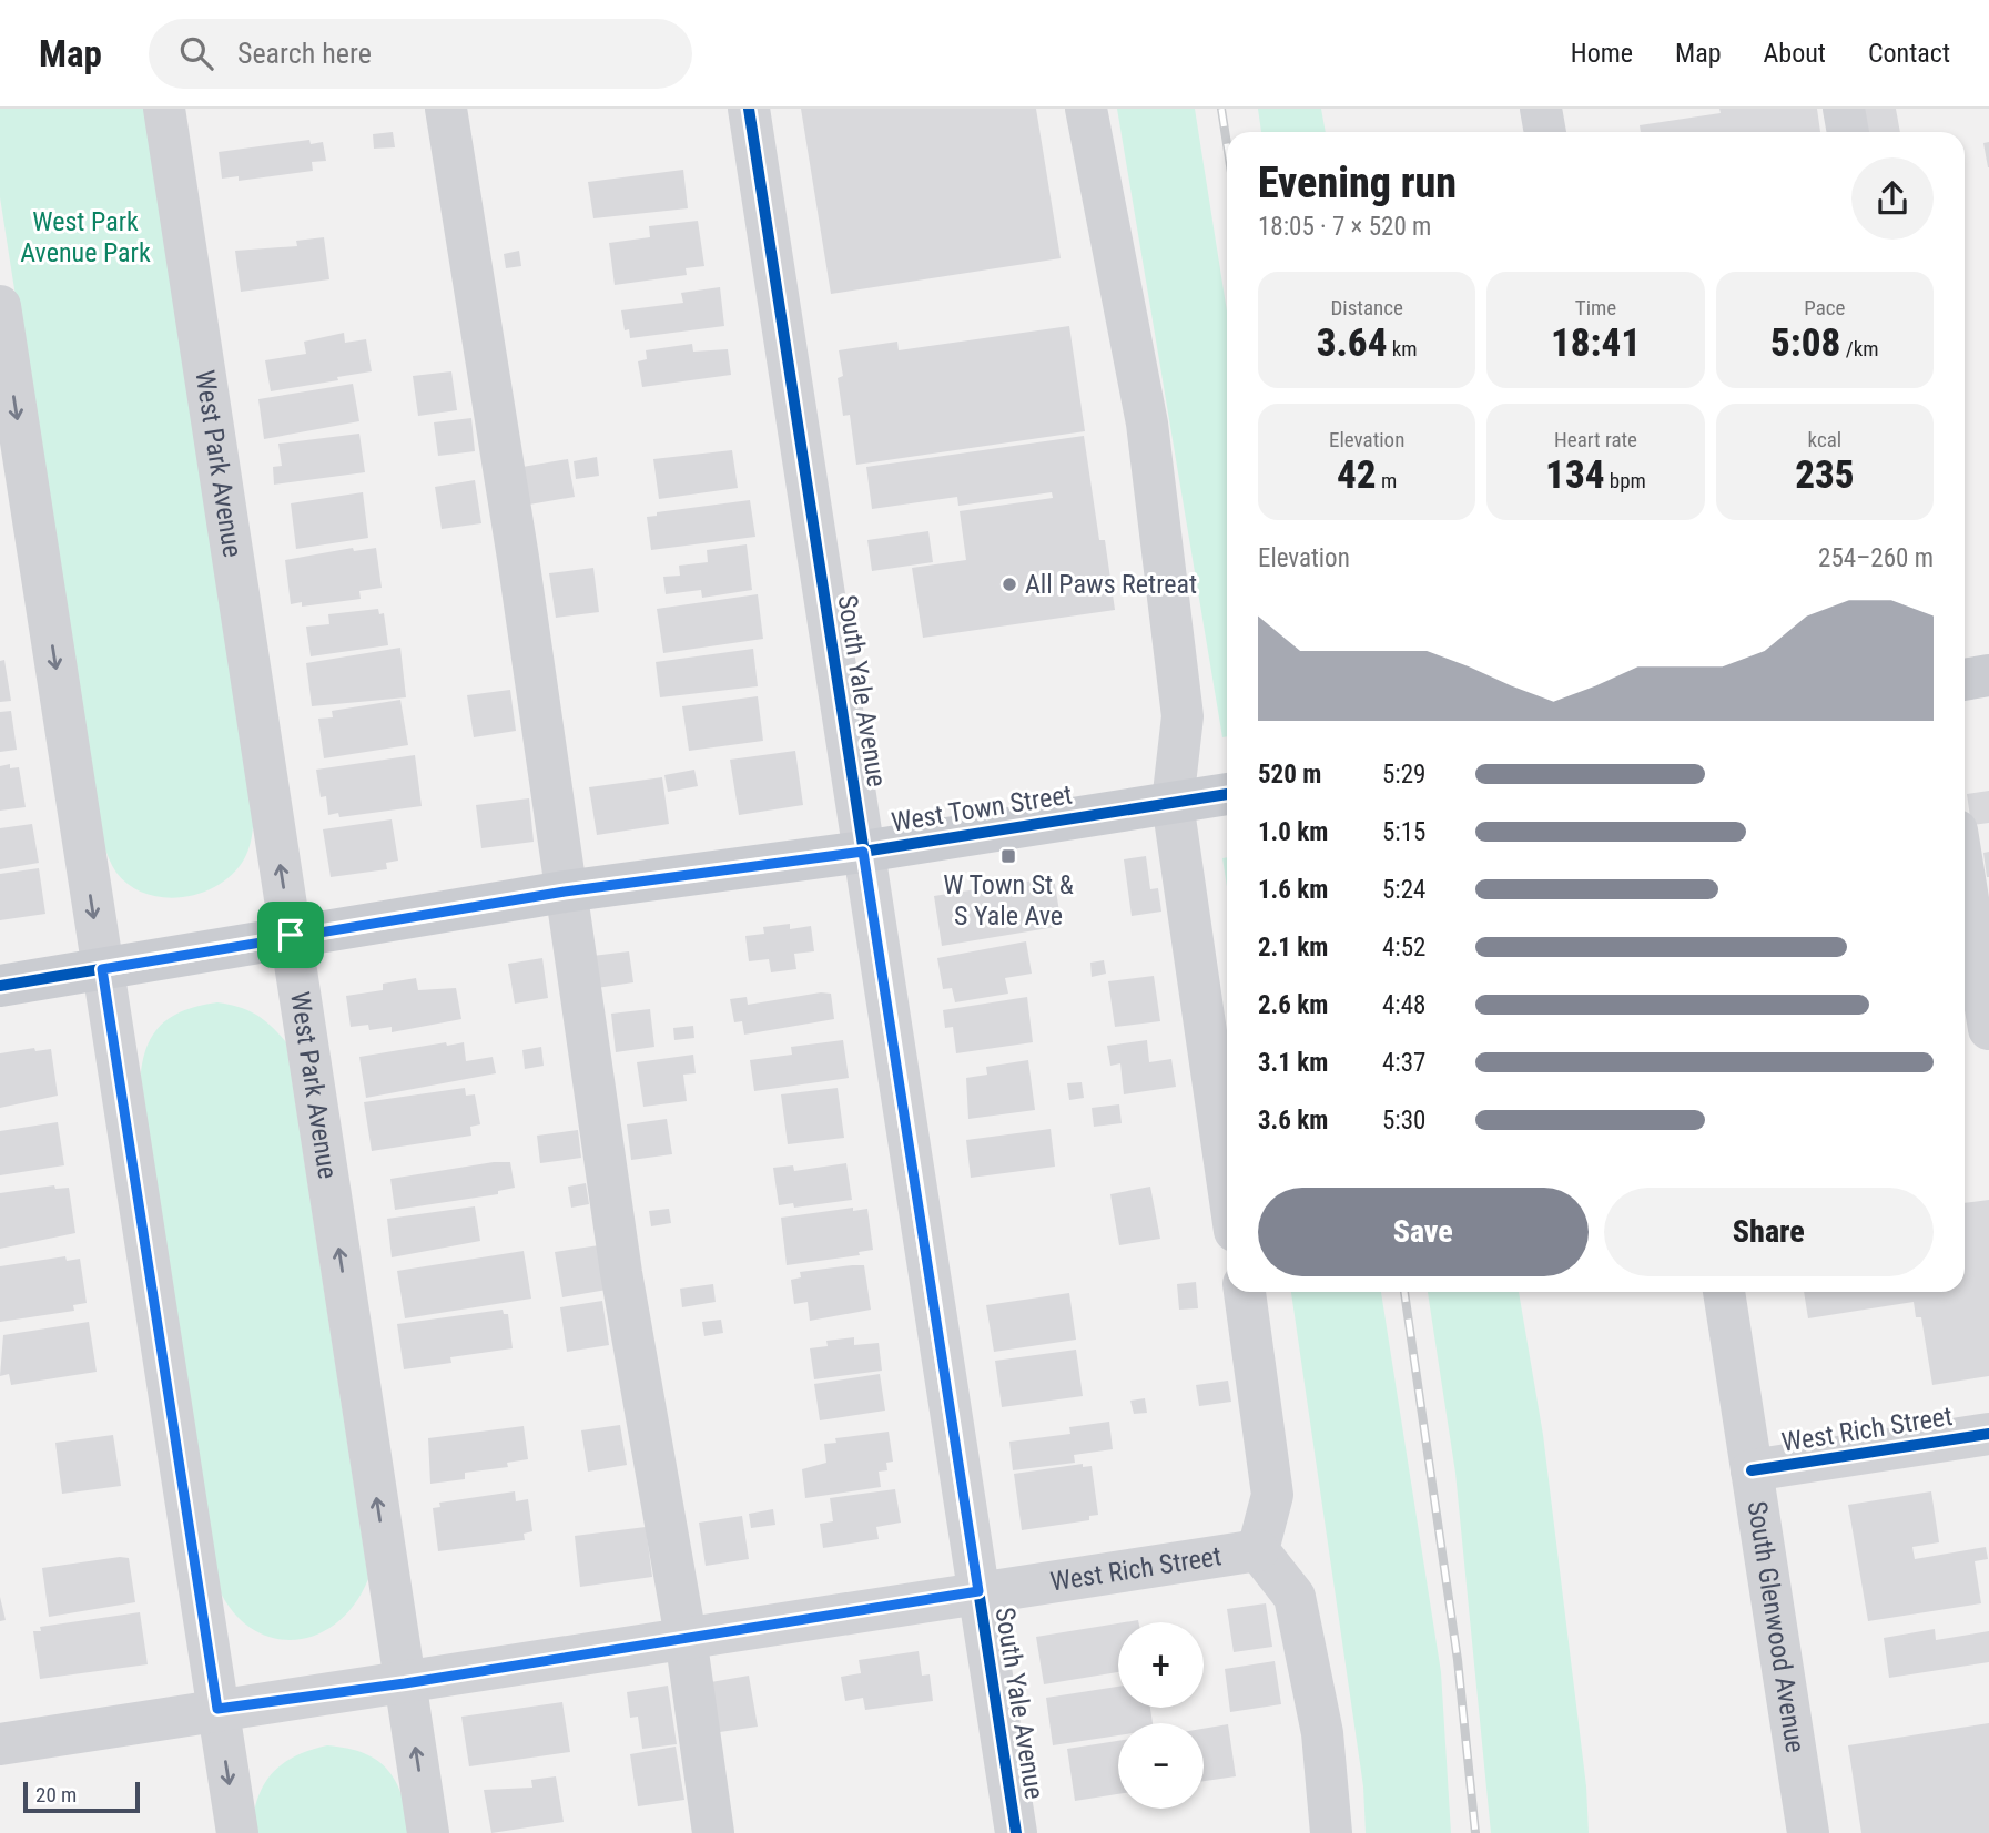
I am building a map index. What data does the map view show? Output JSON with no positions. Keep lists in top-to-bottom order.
{
  "streets": {
    "main road": ["West Town Street"],
    "street": [
      "West Park Avenue",
      "South Yale Avenue",
      "West Rich Street",
      "South Glenwood Avenue"
    ]
  },
  "crossings": [
    ["West Park Avenue", "West Town Street"],
    ["West Park Avenue", "West Rich Street"],
    ["South Yale Avenue", "West Town Street"],
    ["South Yale Avenue", "West Rich Street"],
    ["West Rich Street", "South Glenwood Avenue"]
  ],
  "parks": ["West Park Avenue Park"],
  "places": {
    "other": ["All Paws Retreat"],
    "transit": ["W Town St & S Yale Ave"]
  },
  "scale_bar": "20 m",
  "page": {
    "header": "Map",
    "search": "Search here",
    "nav": [
      "Home",
      "Map",
      "About",
      "Contact"
    ],
    "heading": ["Evening run", "18:05 · 7 × 520 m"],
    "stats": [
      ["Distance", "3.64 km"],
      ["Time", "18:41"],
      ["Pace", "5:08 /km"],
      ["Elevation", "42 m"],
      ["Heart rate", "134 bpm"],
      ["kcal", "235"]
    ],
    "chart": ["Elevation", "254–260 m"],
    "list": [
      {
        "name": "520 m",
        "note": "5:29"
      },
      {
        "name": "1.0 km",
        "note": "5:15"
      },
      {
        "name": "1.6 km",
        "note": "5:24"
      },
      {
        "name": "2.1 km",
        "note": "4:52"
      },
      {
        "name": "2.6 km",
        "note": "4:48"
      },
      {
        "name": "3.1 km",
        "note": "4:37"
      },
      {
        "name": "3.6 km",
        "note": "5:30"
      }
    ],
    "buttons": ["Save", "Share"],
    "map_buttons": ["+", "−"],
    "scale": "20 m"
  }
}
